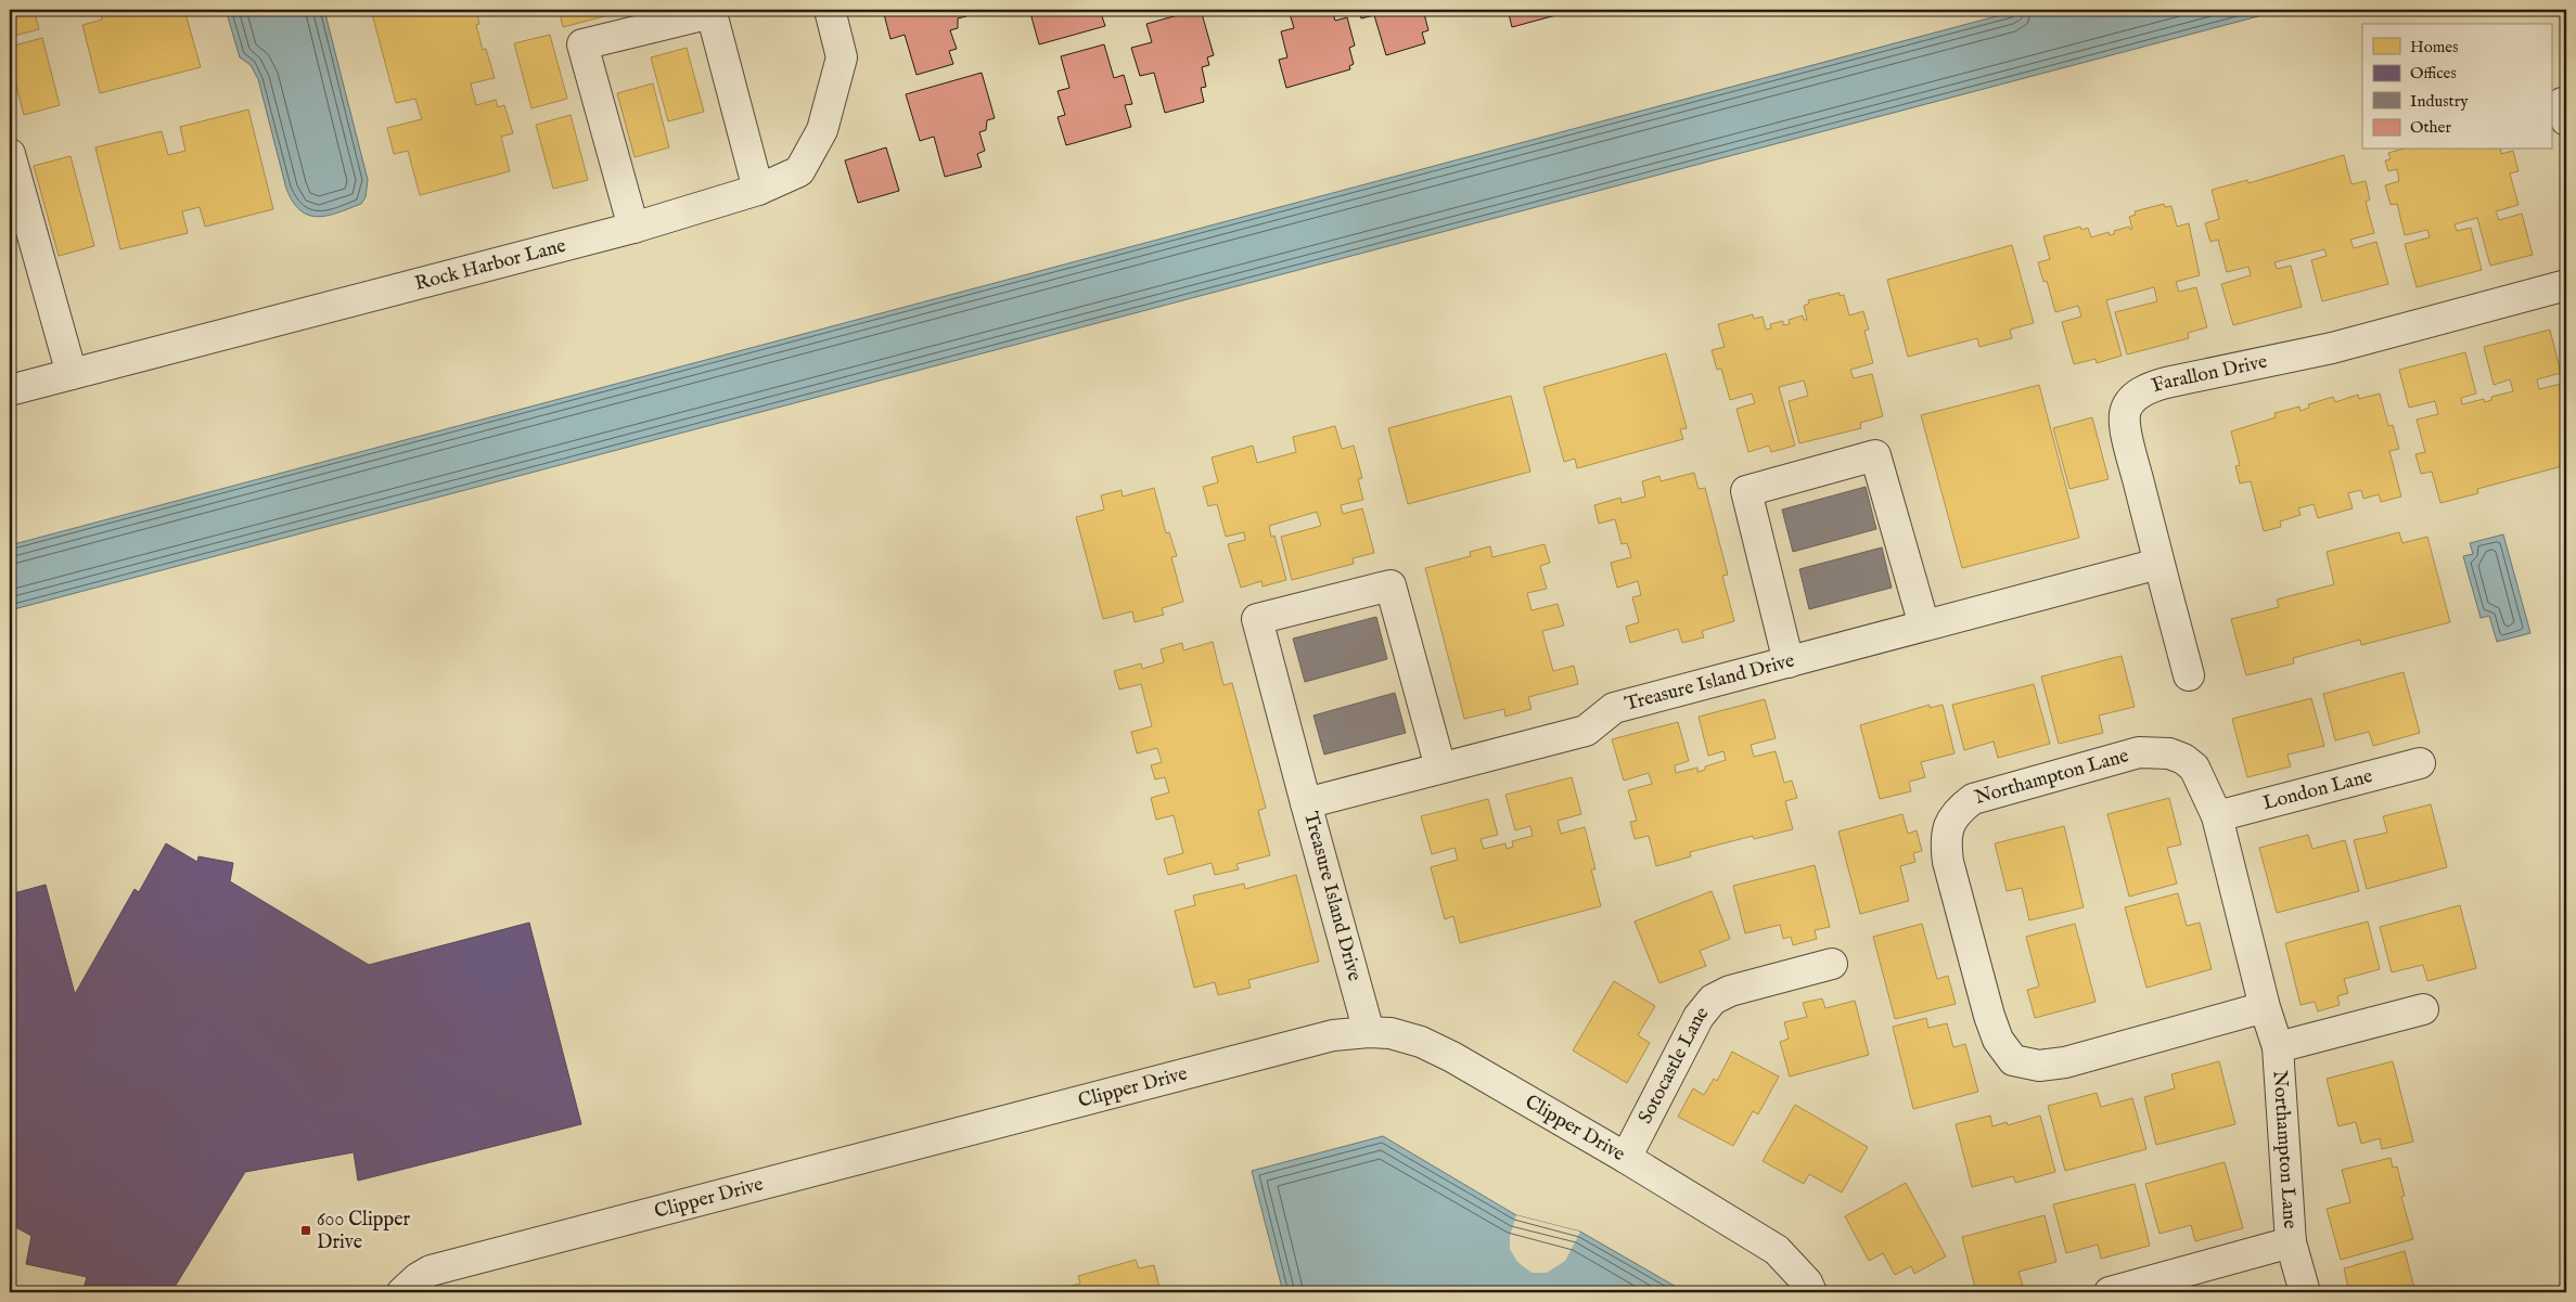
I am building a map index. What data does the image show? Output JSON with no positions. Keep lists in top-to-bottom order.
{
  "streets": {
    "street": [
      "Rock Harbor Lane",
      "Farallon Drive",
      "Treasure Island Drive",
      "Northampton Lane",
      "London Lane",
      "Sotocastle Lane",
      "Clipper Drive"
    ]
  },
  "crossings": [
    ["Farallon Drive", "Treasure Island Drive"],
    ["Treasure Island Drive", "Clipper Drive"],
    ["Northampton Lane", "London Lane"],
    ["Sotocastle Lane", "Clipper Drive"]
  ],
  "places": {
    "transit": ["600 Clipper Drive"]
  },
  "legend": [
    "Homes",
    "Offices",
    "Industry",
    "Other"
  ]
}
